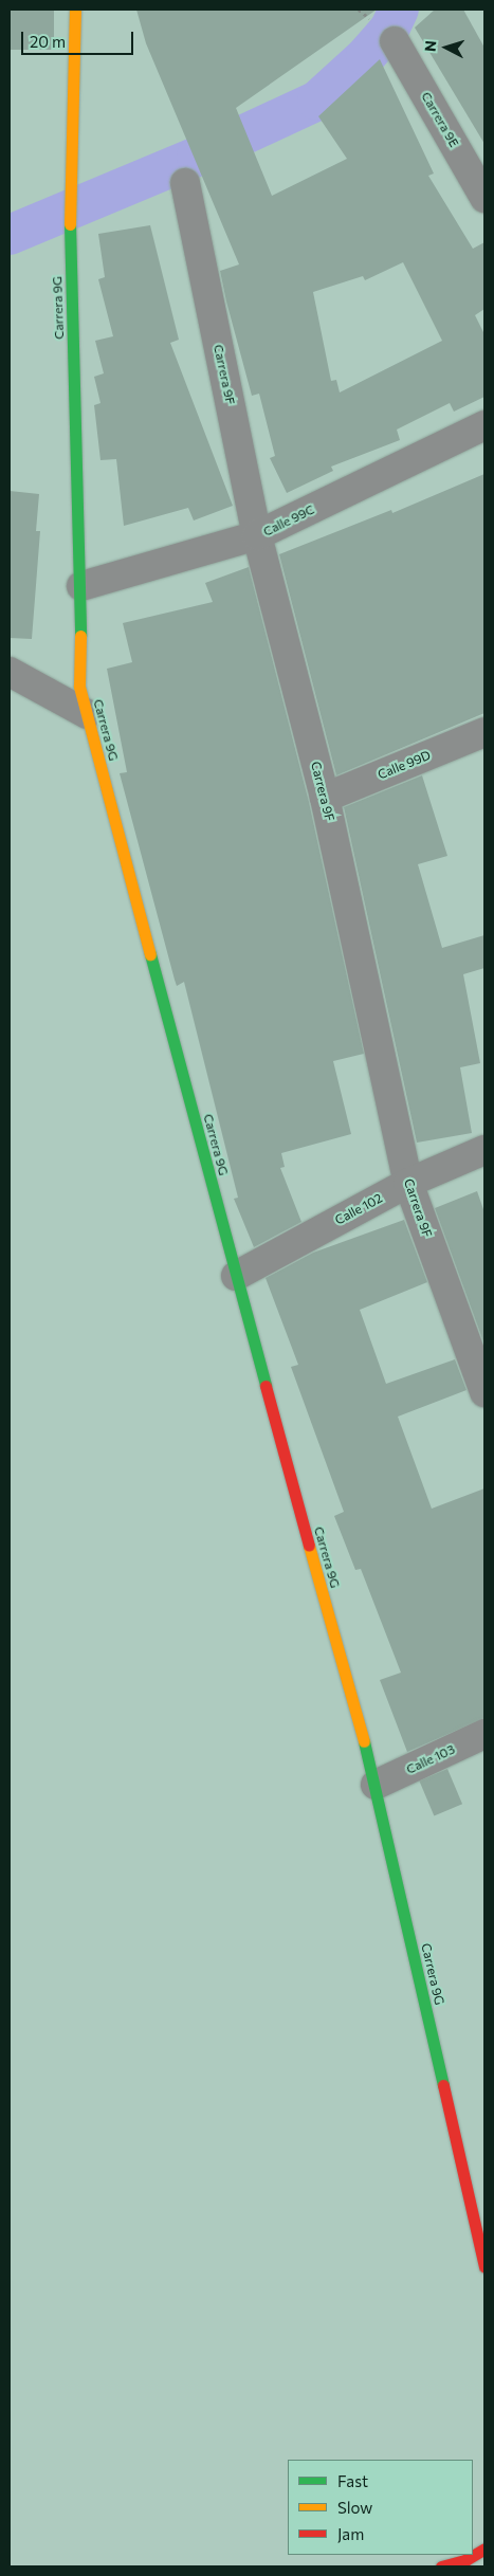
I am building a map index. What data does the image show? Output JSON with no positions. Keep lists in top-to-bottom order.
{
  "streets": {
    "street": [
      "Carrera 9E",
      "Carrera 9G",
      "Carrera 9F",
      "Calle 99C",
      "Calle 99D",
      "Calle 102",
      "Calle 103"
    ]
  },
  "crossings": [
    ["Carrera 9G", "Calle 99C"],
    ["Carrera 9G", "Calle 102"],
    ["Carrera 9G", "Calle 103"],
    ["Carrera 9F", "Calle 99C"],
    ["Carrera 9F", "Calle 99D"],
    ["Carrera 9F", "Calle 102"]
  ],
  "legend": ["Fast", "Slow", "Jam"],
  "scale_bar": "20 m",
  "north": "left"
}
